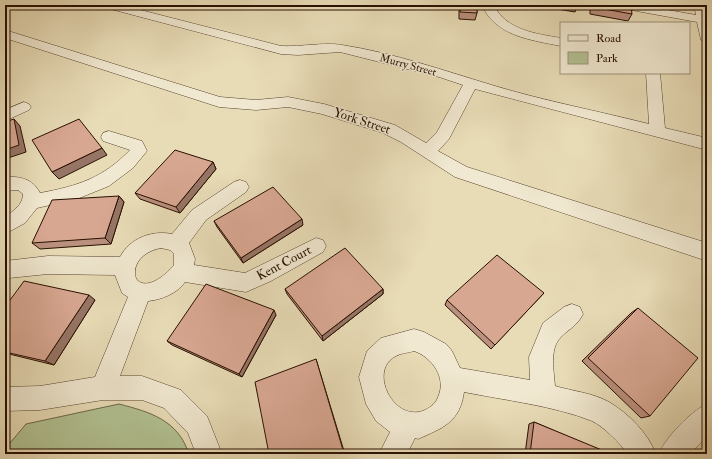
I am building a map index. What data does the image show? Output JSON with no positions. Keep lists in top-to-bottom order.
{
  "streets": {
    "street": ["Murry Street", "York Street", "Kent Court"]
  },
  "legend": ["Road", "Park"]
}
